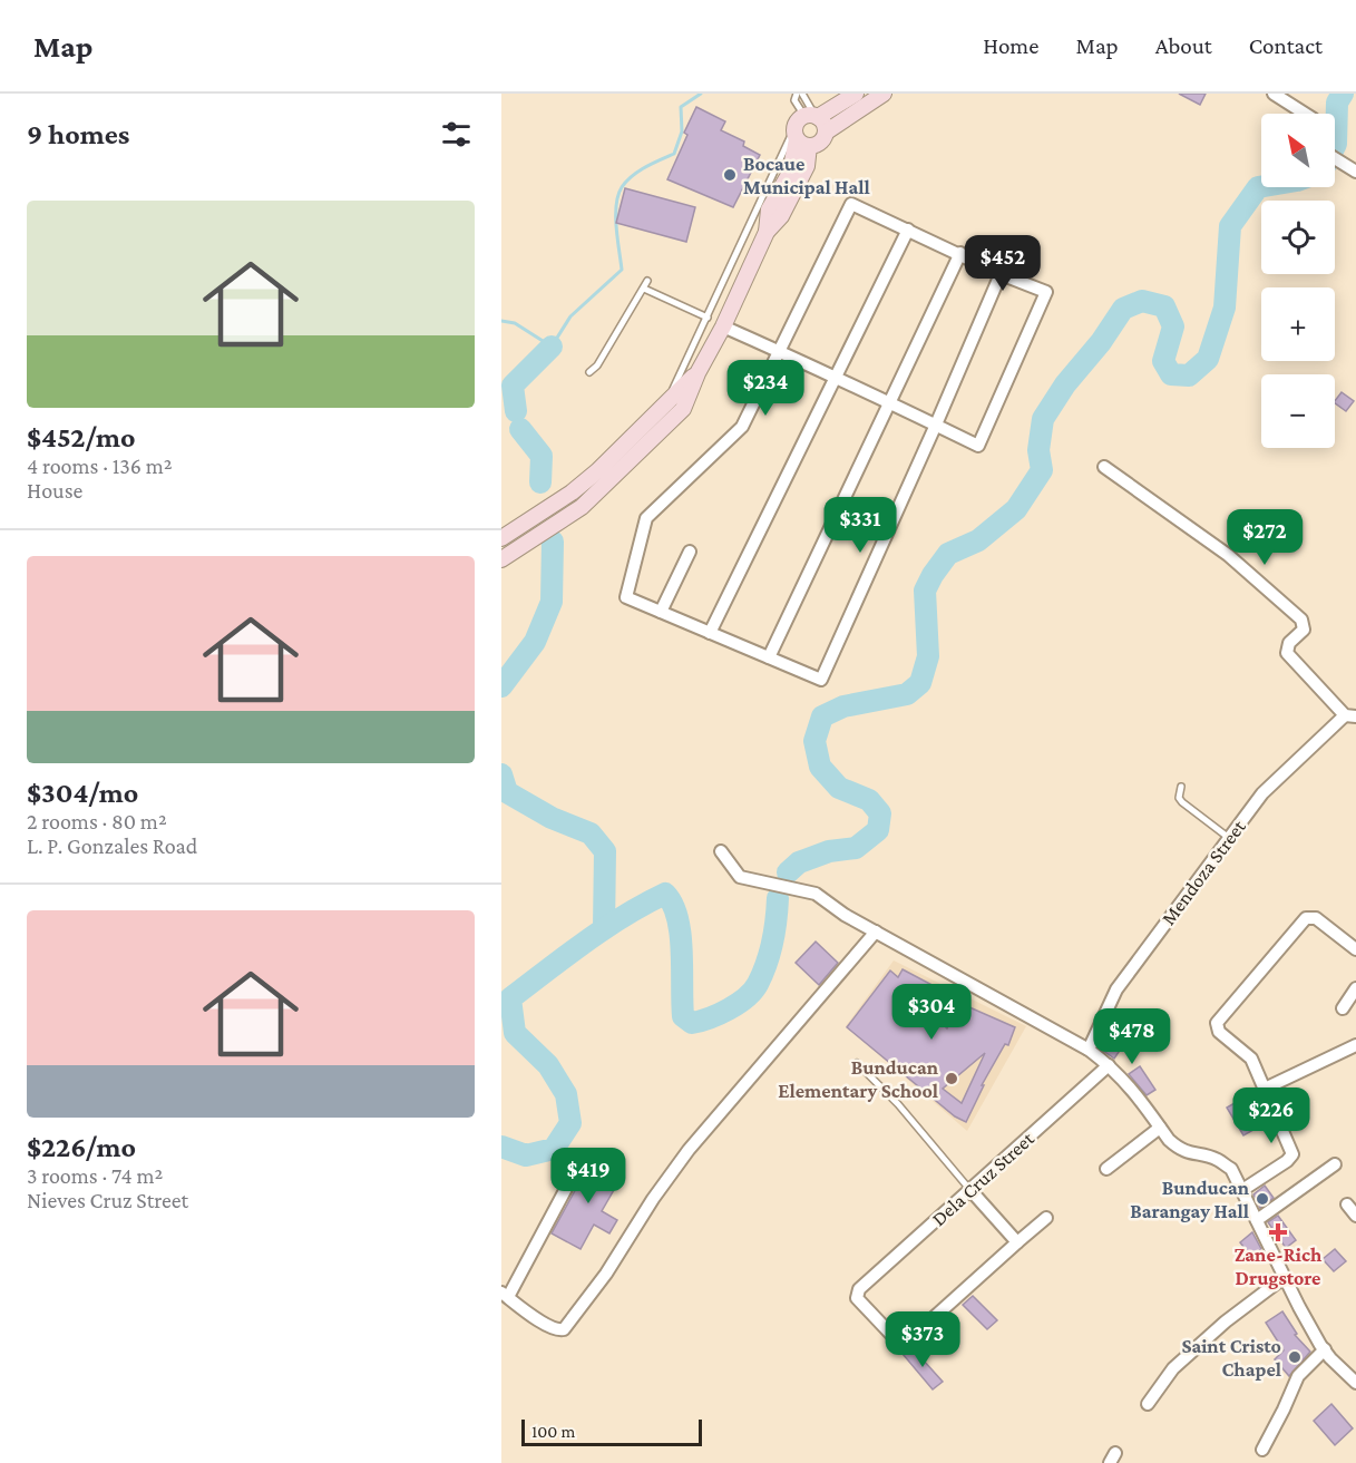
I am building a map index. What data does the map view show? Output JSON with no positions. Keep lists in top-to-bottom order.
{
  "streets": {
    "street": ["Mendoza Street", "Dela Cruz Street"]
  },
  "places": {
    "other": [
      "Bocaue Municipal Hall",
      "Bunducan Elementary School",
      "Bunducan Barangay Hall",
      "Saint Cristo Chapel"
    ],
    "health": ["Zane-Rich Drugstore"]
  },
  "scale_bar": "100 m",
  "north": "top left",
  "page": {
    "header": "Map",
    "nav": [
      "Home",
      "Map",
      "About",
      "Contact"
    ],
    "heading": "9 homes",
    "map_buttons": ["+", "−"],
    "list": [
      {
        "name": "$452/mo",
        "note": "4 rooms · 136 m² · House"
      },
      {
        "name": "$304/mo",
        "note": "2 rooms · 80 m² · L. P. Gonzales Road"
      },
      {
        "name": "$226/mo",
        "note": "3 rooms · 74 m² · Nieves Cruz Street"
      }
    ],
    "price": [
      "$452",
      "$234",
      "$331",
      "$272",
      "$304",
      "$478",
      "$226",
      "$419",
      "$373"
    ],
    "scale": "100 m"
  }
}
